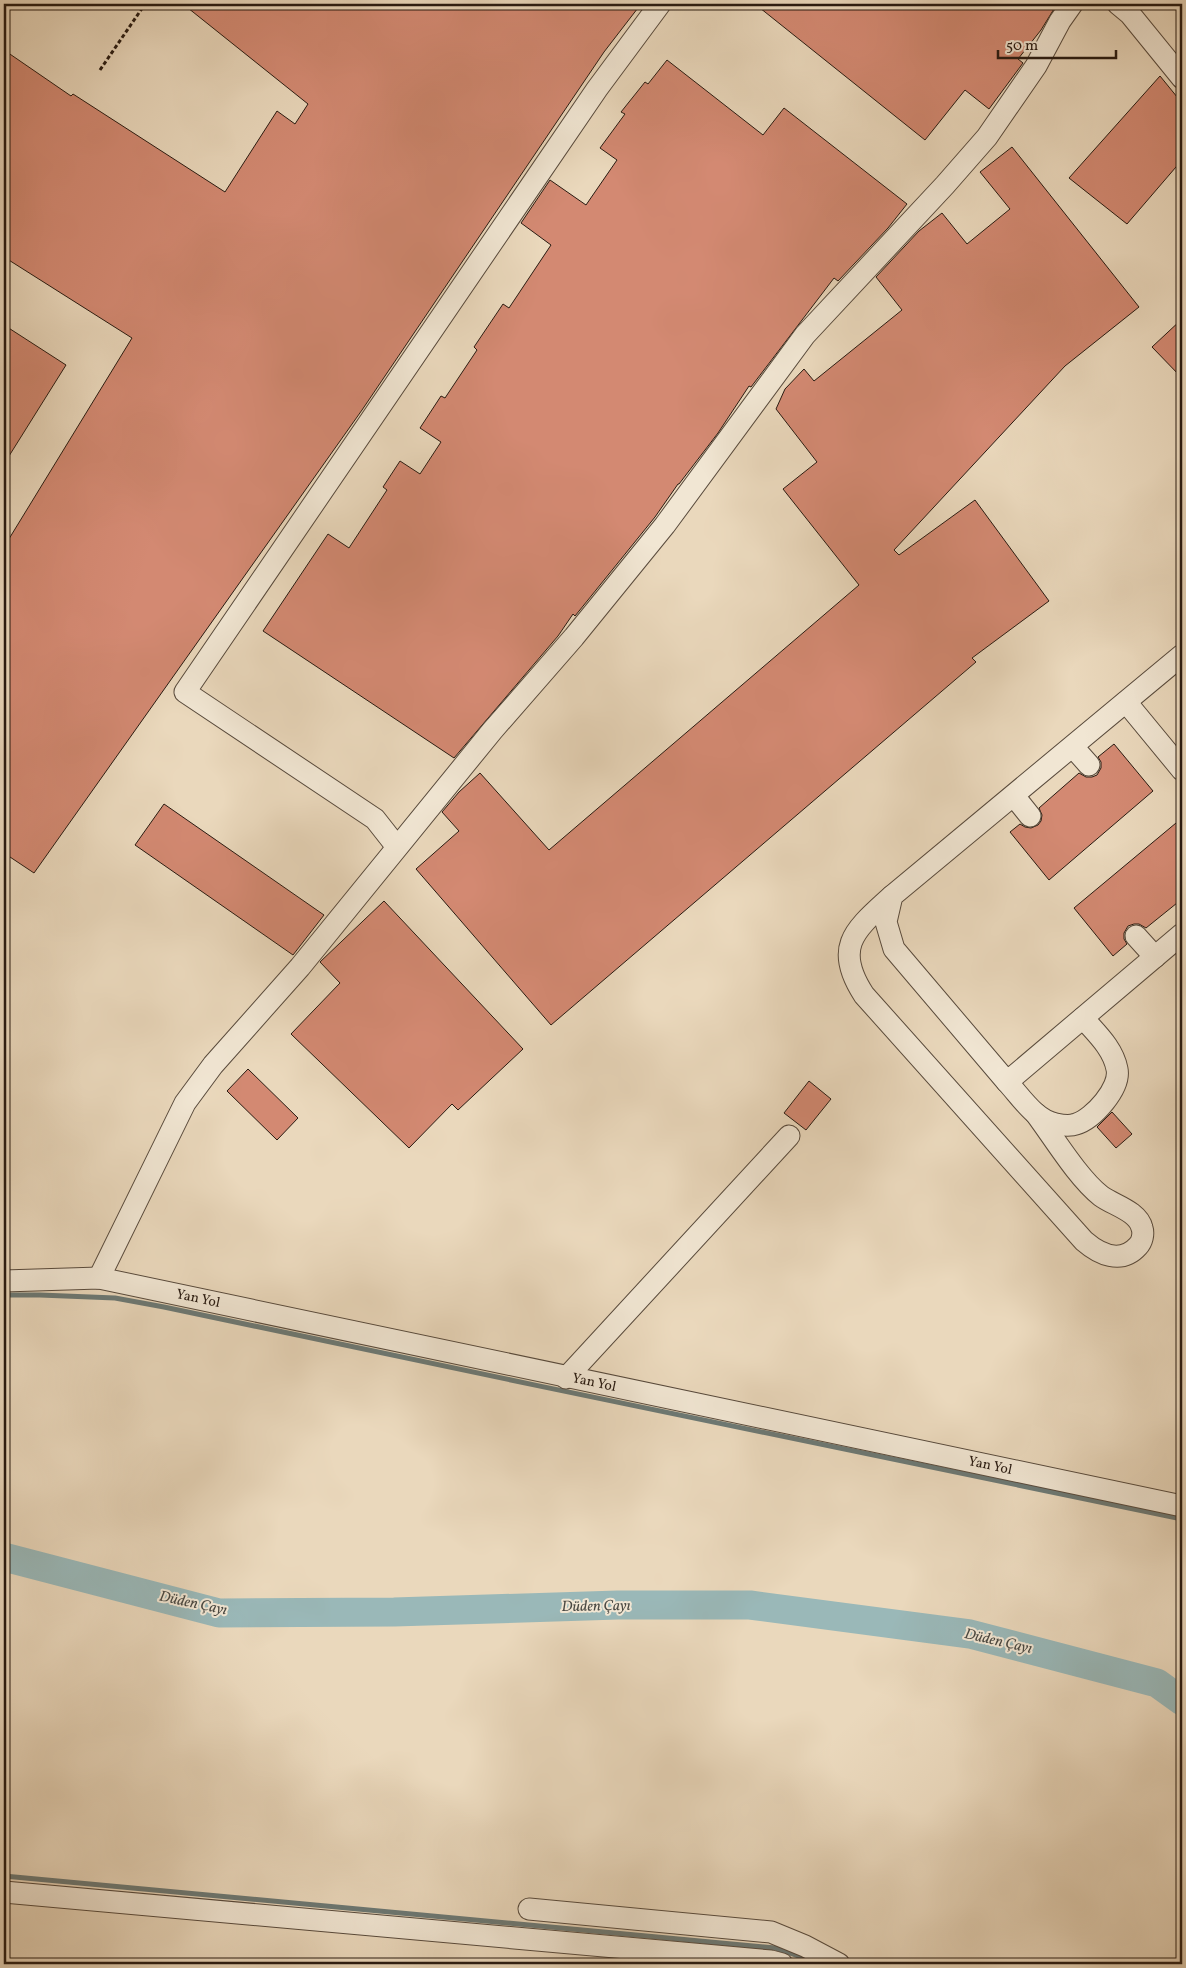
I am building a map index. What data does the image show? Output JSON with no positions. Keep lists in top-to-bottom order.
{
  "streets": {
    "street": ["Yan Yol"]
  },
  "water": ["Düden Çayı"],
  "scale_bar": "50 m"
}
